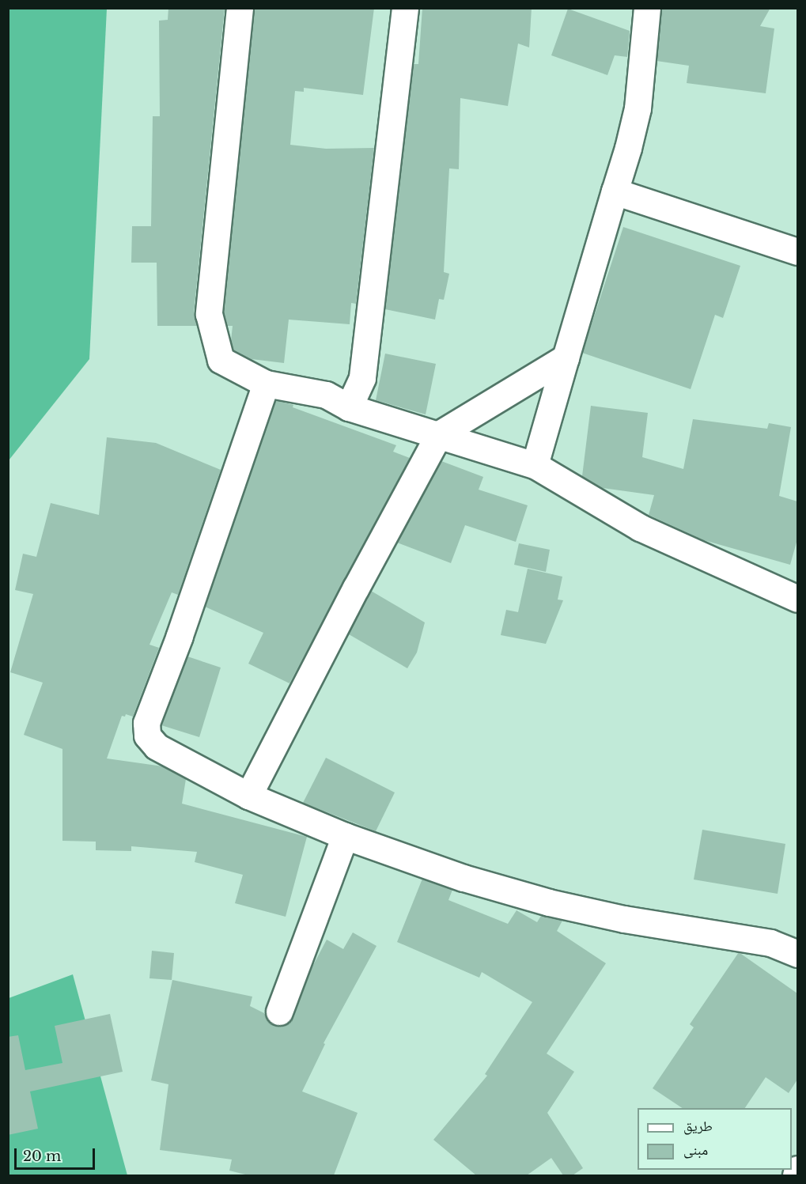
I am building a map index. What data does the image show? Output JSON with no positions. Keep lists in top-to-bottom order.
{
  "legend": ["طريق", "مبنى"],
  "scale_bar": "20 m"
}
